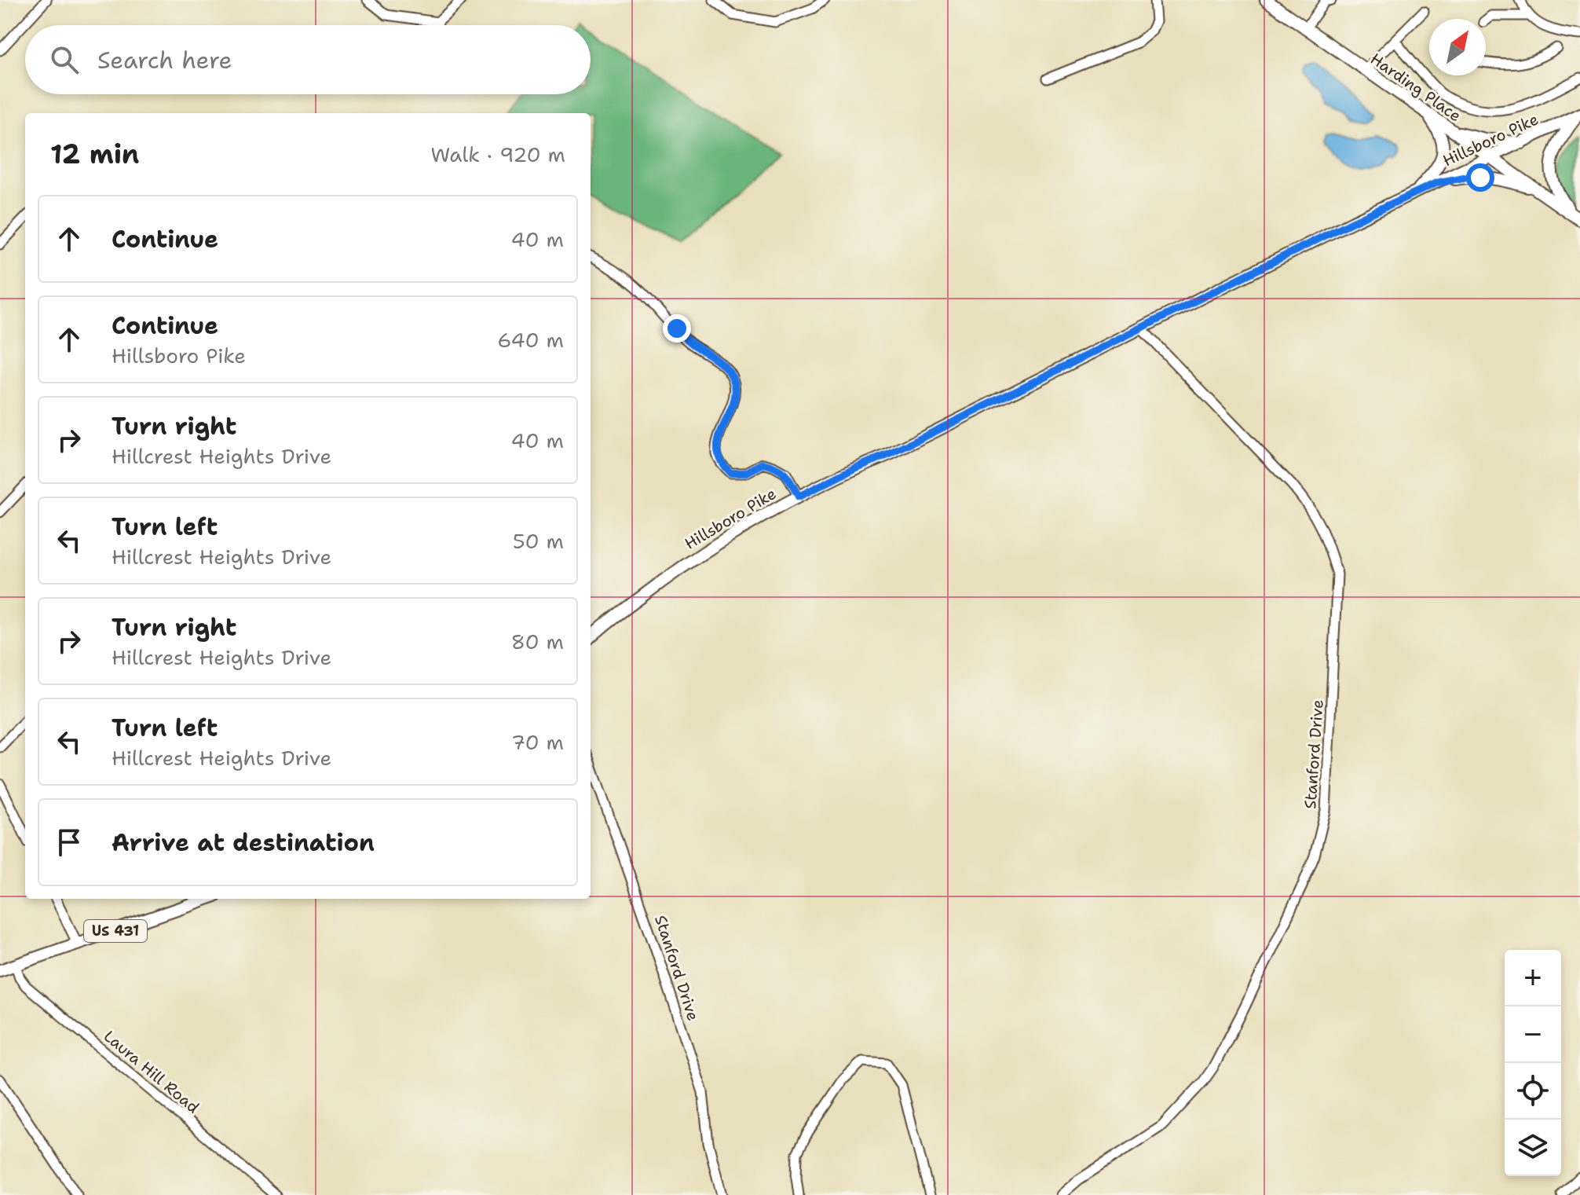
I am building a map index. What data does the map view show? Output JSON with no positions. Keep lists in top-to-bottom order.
{
  "streets": {
    "main road": ["Harding Place", "Hillsboro Pike", "US 431"],
    "street": ["Stanford Drive", "Laura Hill Road"]
  },
  "crossings": [
    ["Harding Place", "Hillsboro Pike"],
    ["Hillsboro Pike", "Stanford Drive"],
    ["US 431", "Laura Hill Road"]
  ],
  "north": "top right",
  "page": {
    "search": "Search here",
    "heading": ["12 min", "Walk · 920 m"],
    "list": [
      ["Continue", "40 m"],
      ["Continue", "Hillsboro Pike", "640 m"],
      ["Turn right", "Hillcrest Heights Drive", "40 m"],
      ["Turn left", "Hillcrest Heights Drive", "50 m"],
      ["Turn right", "Hillcrest Heights Drive", "80 m"],
      ["Turn left", "Hillcrest Heights Drive", "70 m"],
      "Arrive at destination"
    ],
    "map_buttons": ["+", "−"]
  }
}
